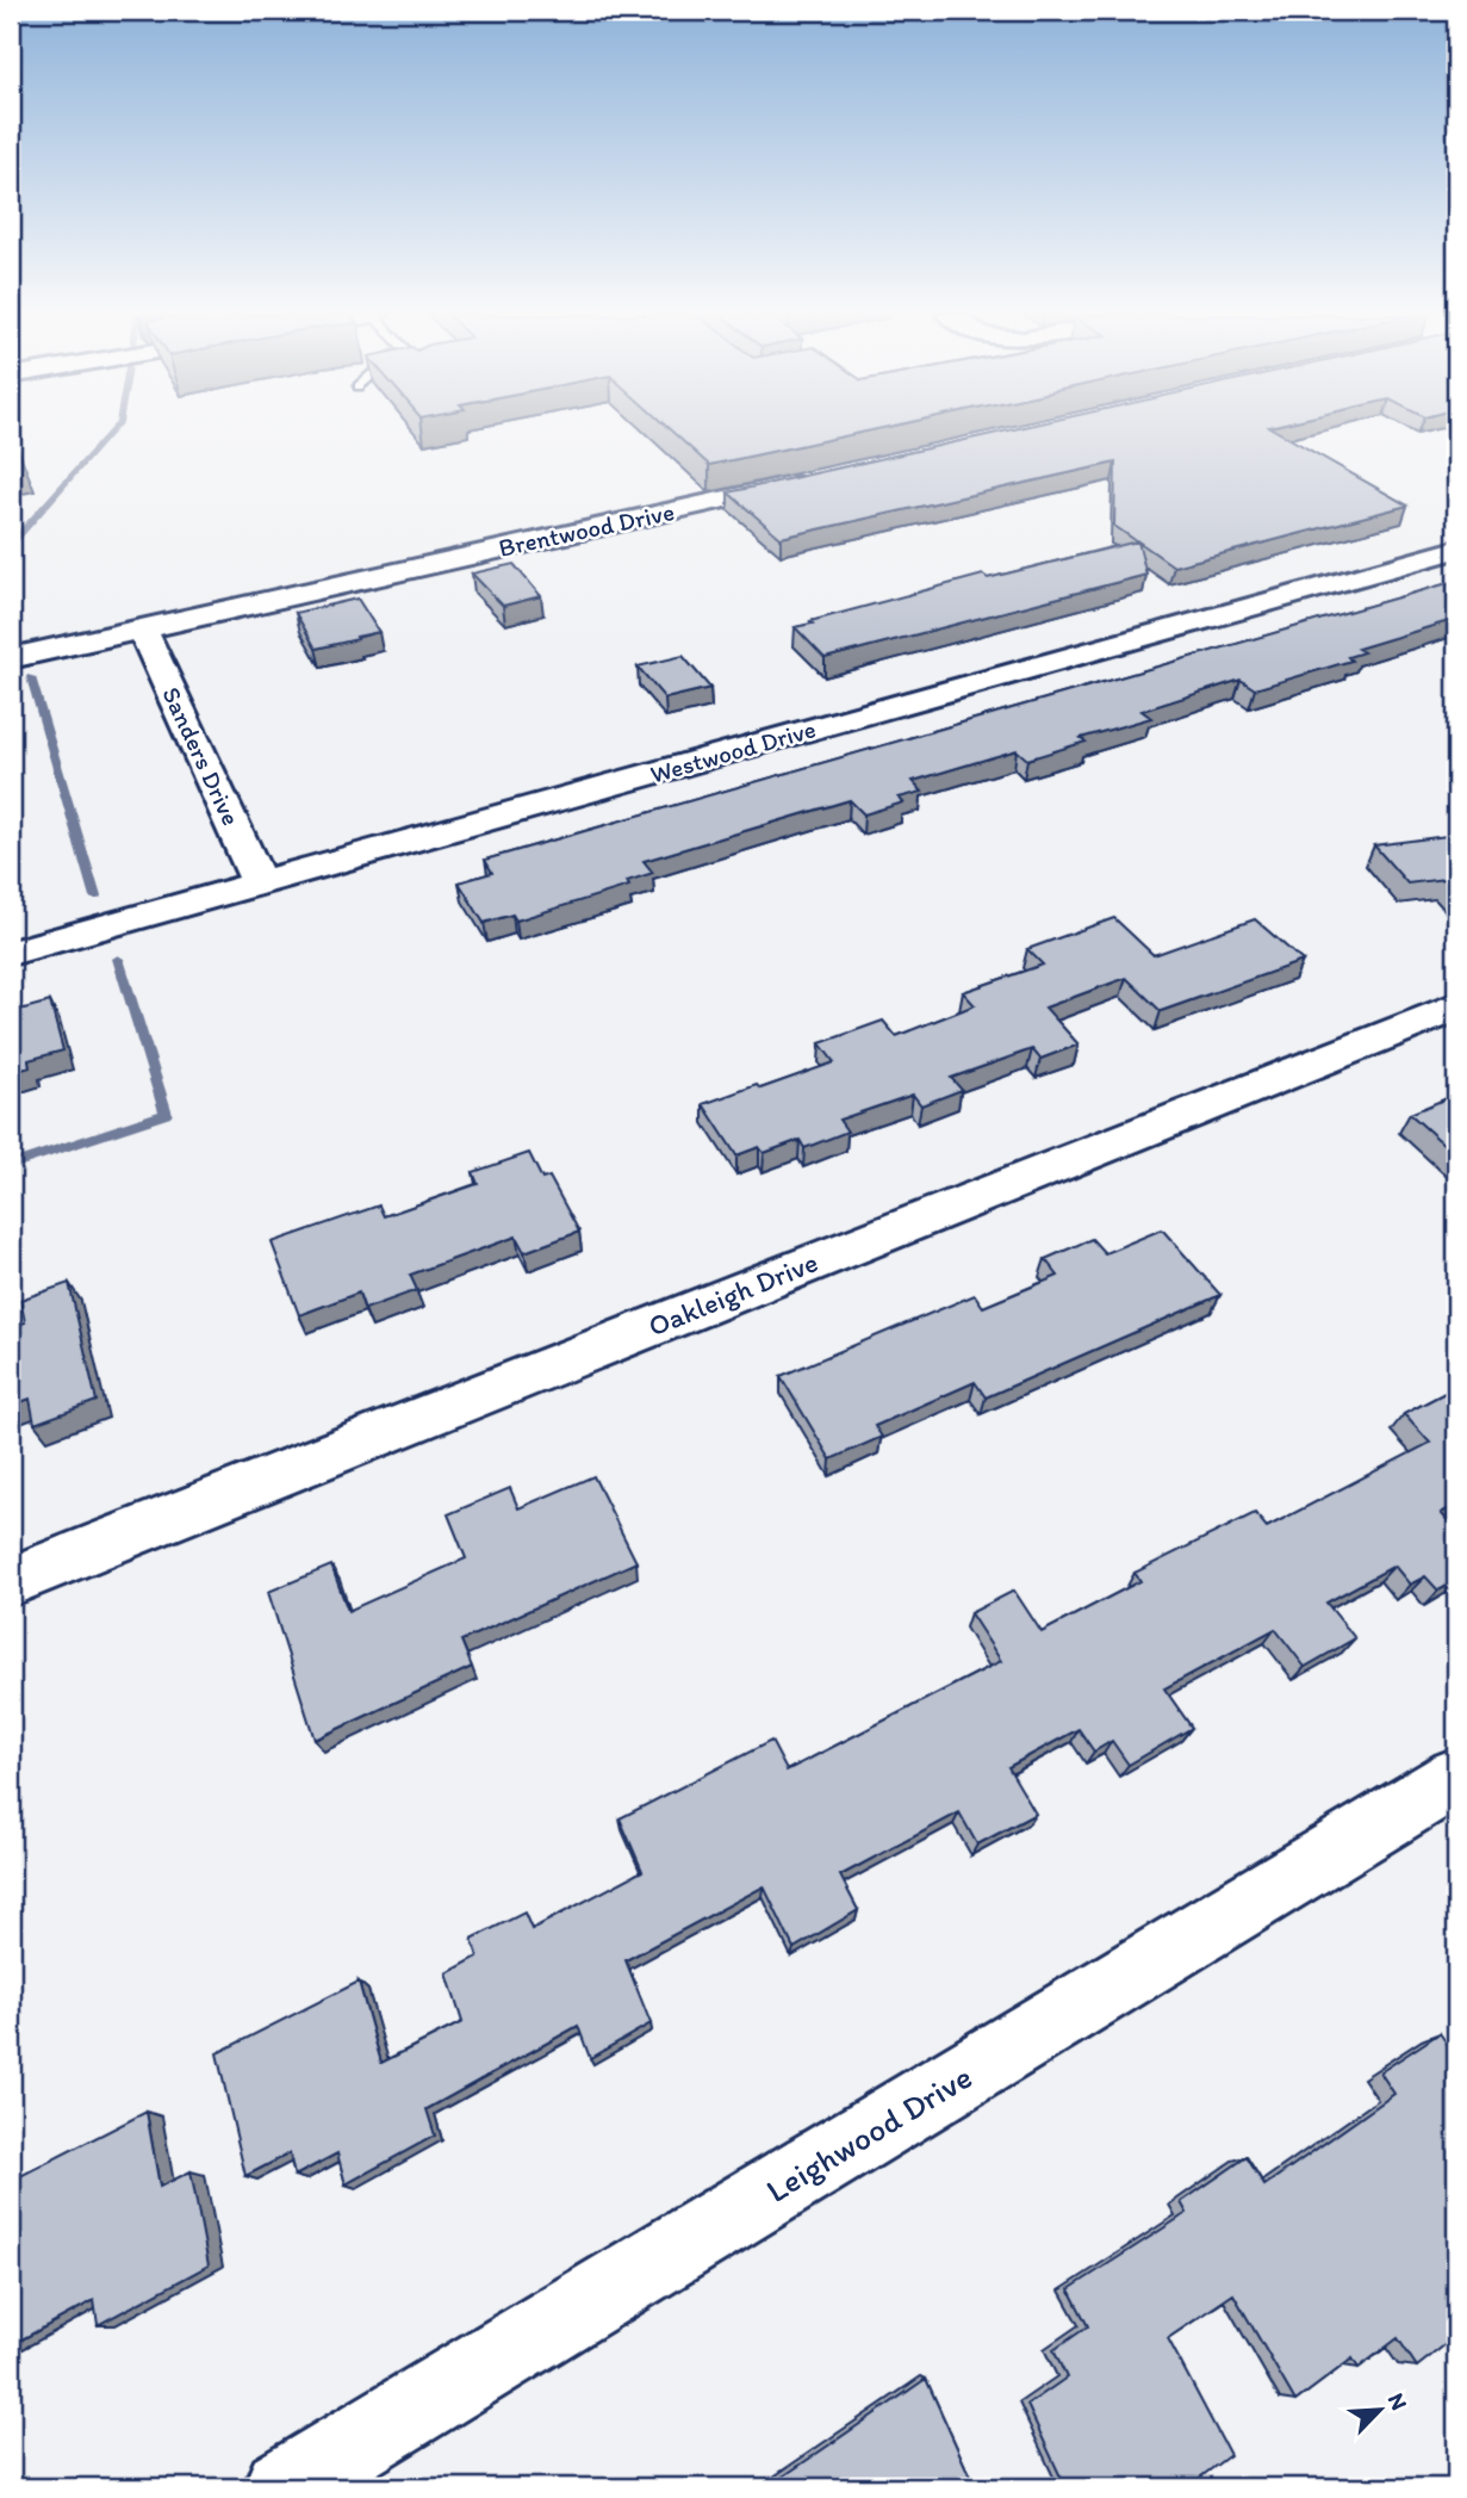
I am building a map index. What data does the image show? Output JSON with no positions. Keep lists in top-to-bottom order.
{
  "streets": {
    "street": [
      "Brentwood Drive",
      "Westwood Drive",
      "Sanders Drive",
      "Oakleigh Drive",
      "Leighwood Drive"
    ]
  },
  "crossings": [
    ["Brentwood Drive", "Sanders Drive"],
    ["Westwood Drive", "Sanders Drive"]
  ],
  "north": "top right"
}
